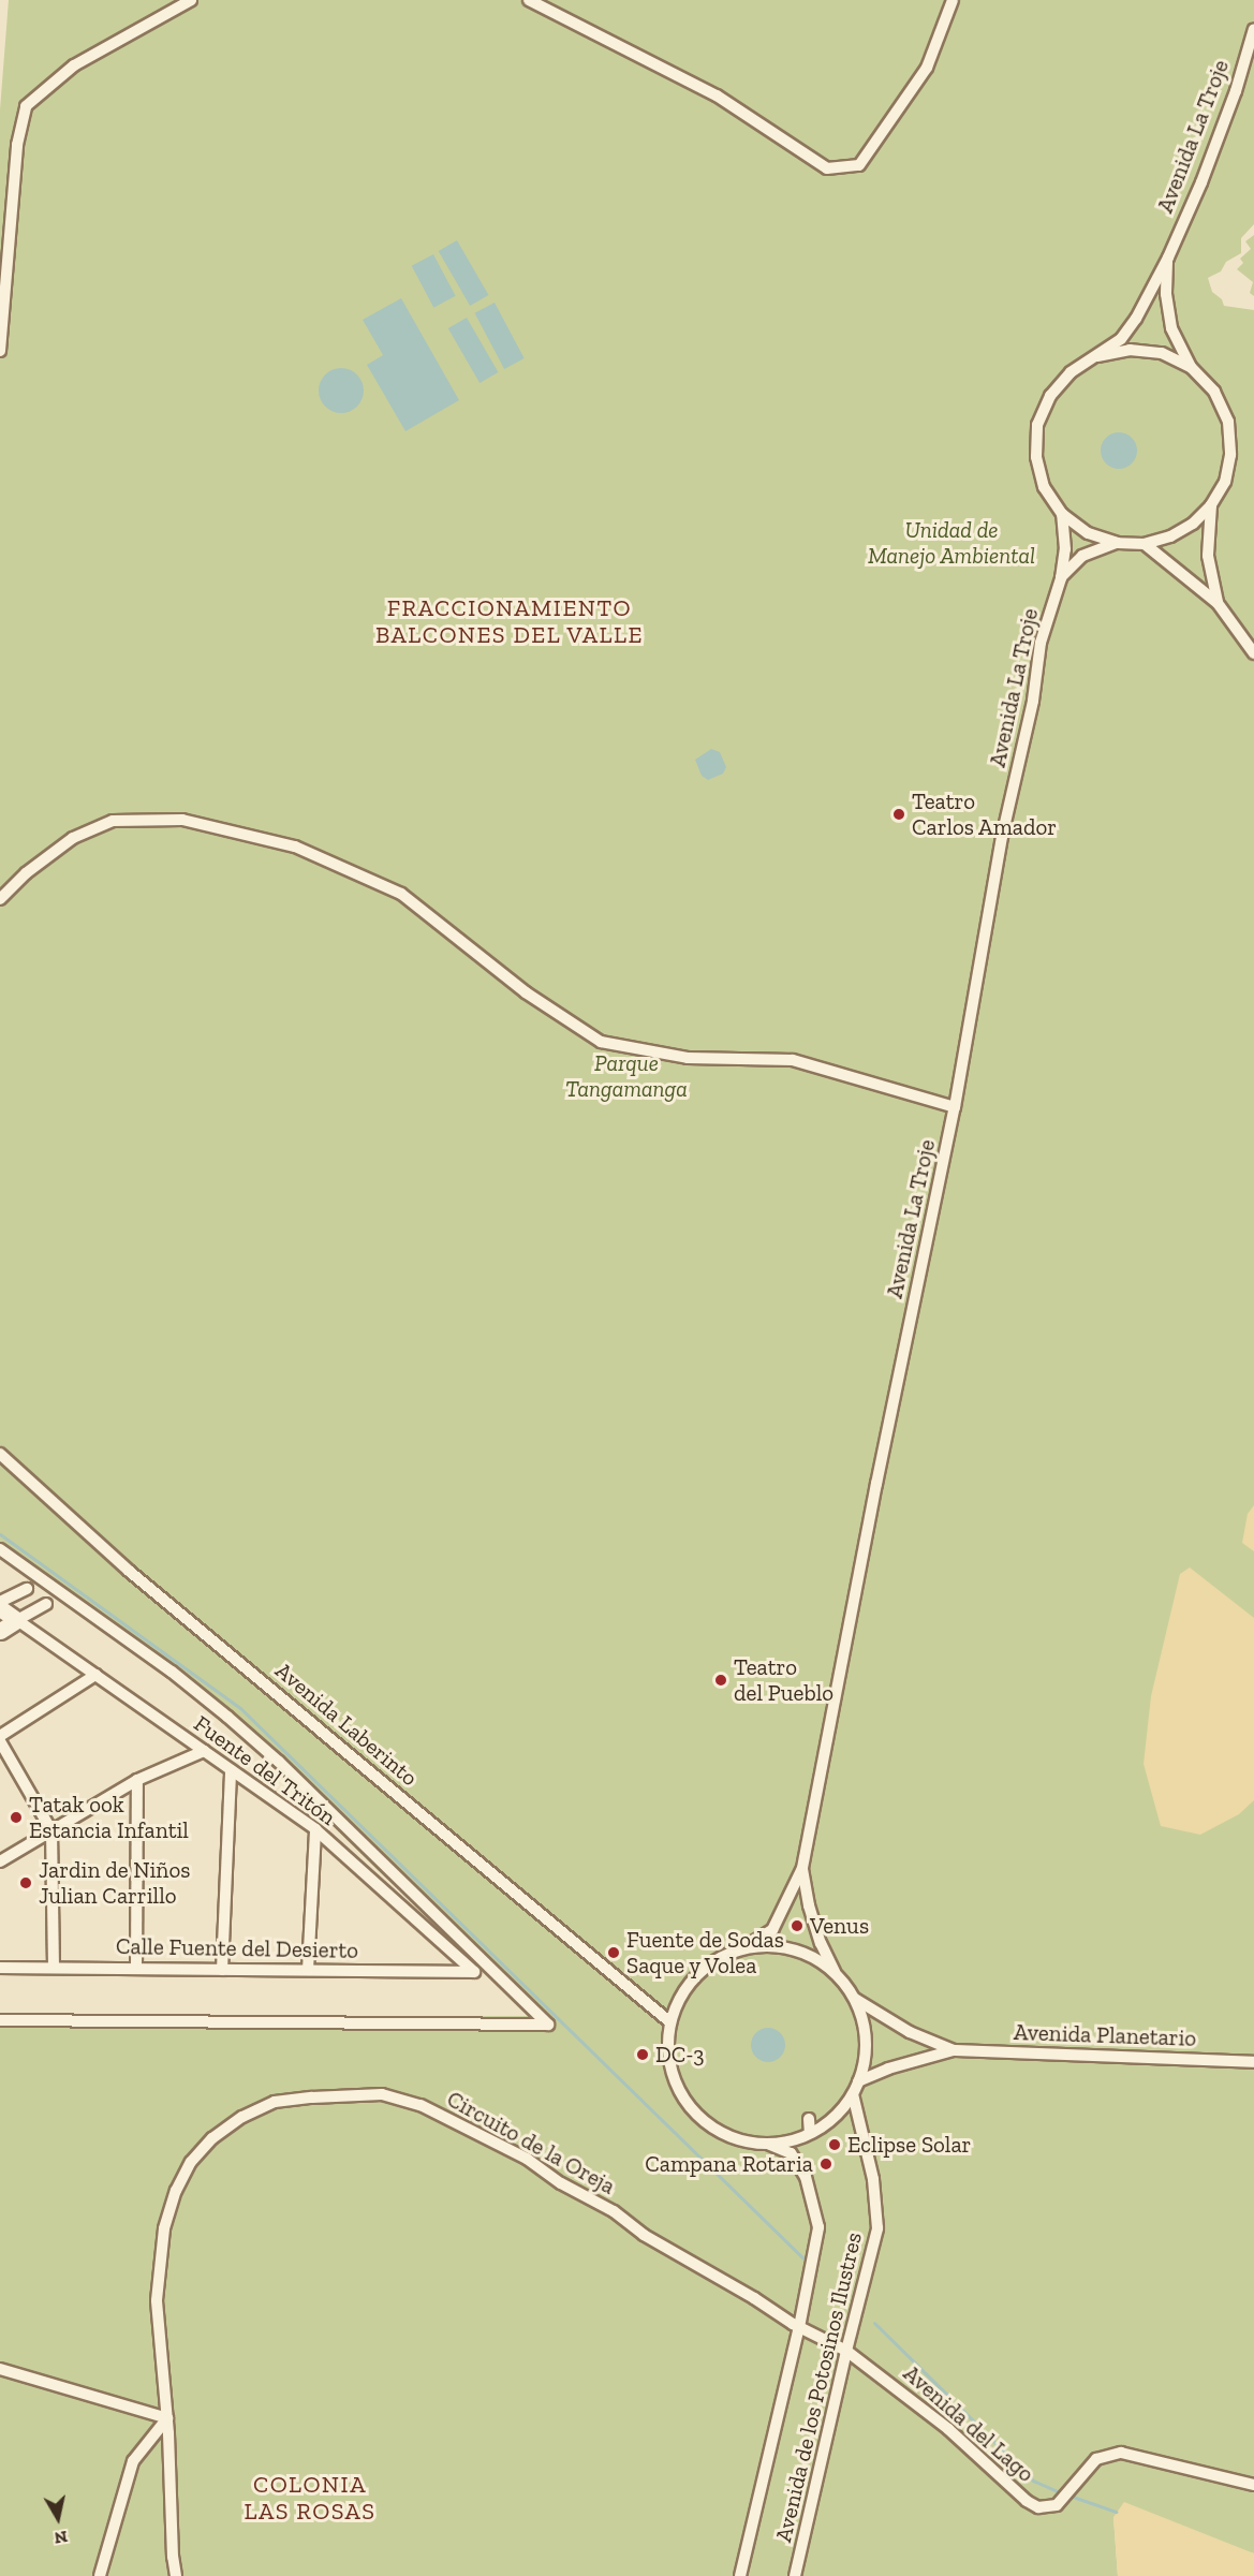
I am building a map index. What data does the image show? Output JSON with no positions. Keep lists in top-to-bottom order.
{
  "streets": {
    "street": [
      "Avenida La Troje",
      "Avenida Laberinto",
      "Fuente del Tritón",
      "Calle Fuente del Desierto",
      "Avenida Planetario",
      "Circuito de la Oreja",
      "Avenida de los Potosinos Ilustres",
      "Avenida del Lago"
    ]
  },
  "crossings": [
    ["Avenida La Troje", "Avenida Laberinto"],
    ["Avenida La Troje", "Avenida Planetario"],
    ["Avenida La Troje", "Avenida de los Potosinos Ilustres"],
    ["Avenida Laberinto", "Avenida Planetario"],
    ["Avenida Laberinto", "Avenida de los Potosinos Ilustres"],
    ["Fuente del Tritón", "Calle Fuente del Desierto"],
    ["Avenida Planetario", "Avenida de los Potosinos Ilustres"],
    ["Circuito de la Oreja", "Avenida de los Potosinos Ilustres"],
    ["Circuito de la Oreja", "Avenida del Lago"],
    ["Avenida de los Potosinos Ilustres", "Avenida del Lago"]
  ],
  "districts": ["FRACCIONAMIENTO BALCONES DEL VALLE", "COLONIA LAS ROSAS"],
  "parks": ["Unidad de Manejo Ambiental", "Parque Tangamanga"],
  "places": [
    "Teatro Carlos Amador",
    "Teatro del Pueblo",
    "Tatak ook Estancia Infantil",
    "Jardin de Niños Julian Carrillo",
    "Venus",
    "Fuente de Sodas Saque y Volea",
    "DC-3",
    "Eclipse Solar",
    "Campana Rotaria"
  ],
  "north": "bottom"
}
